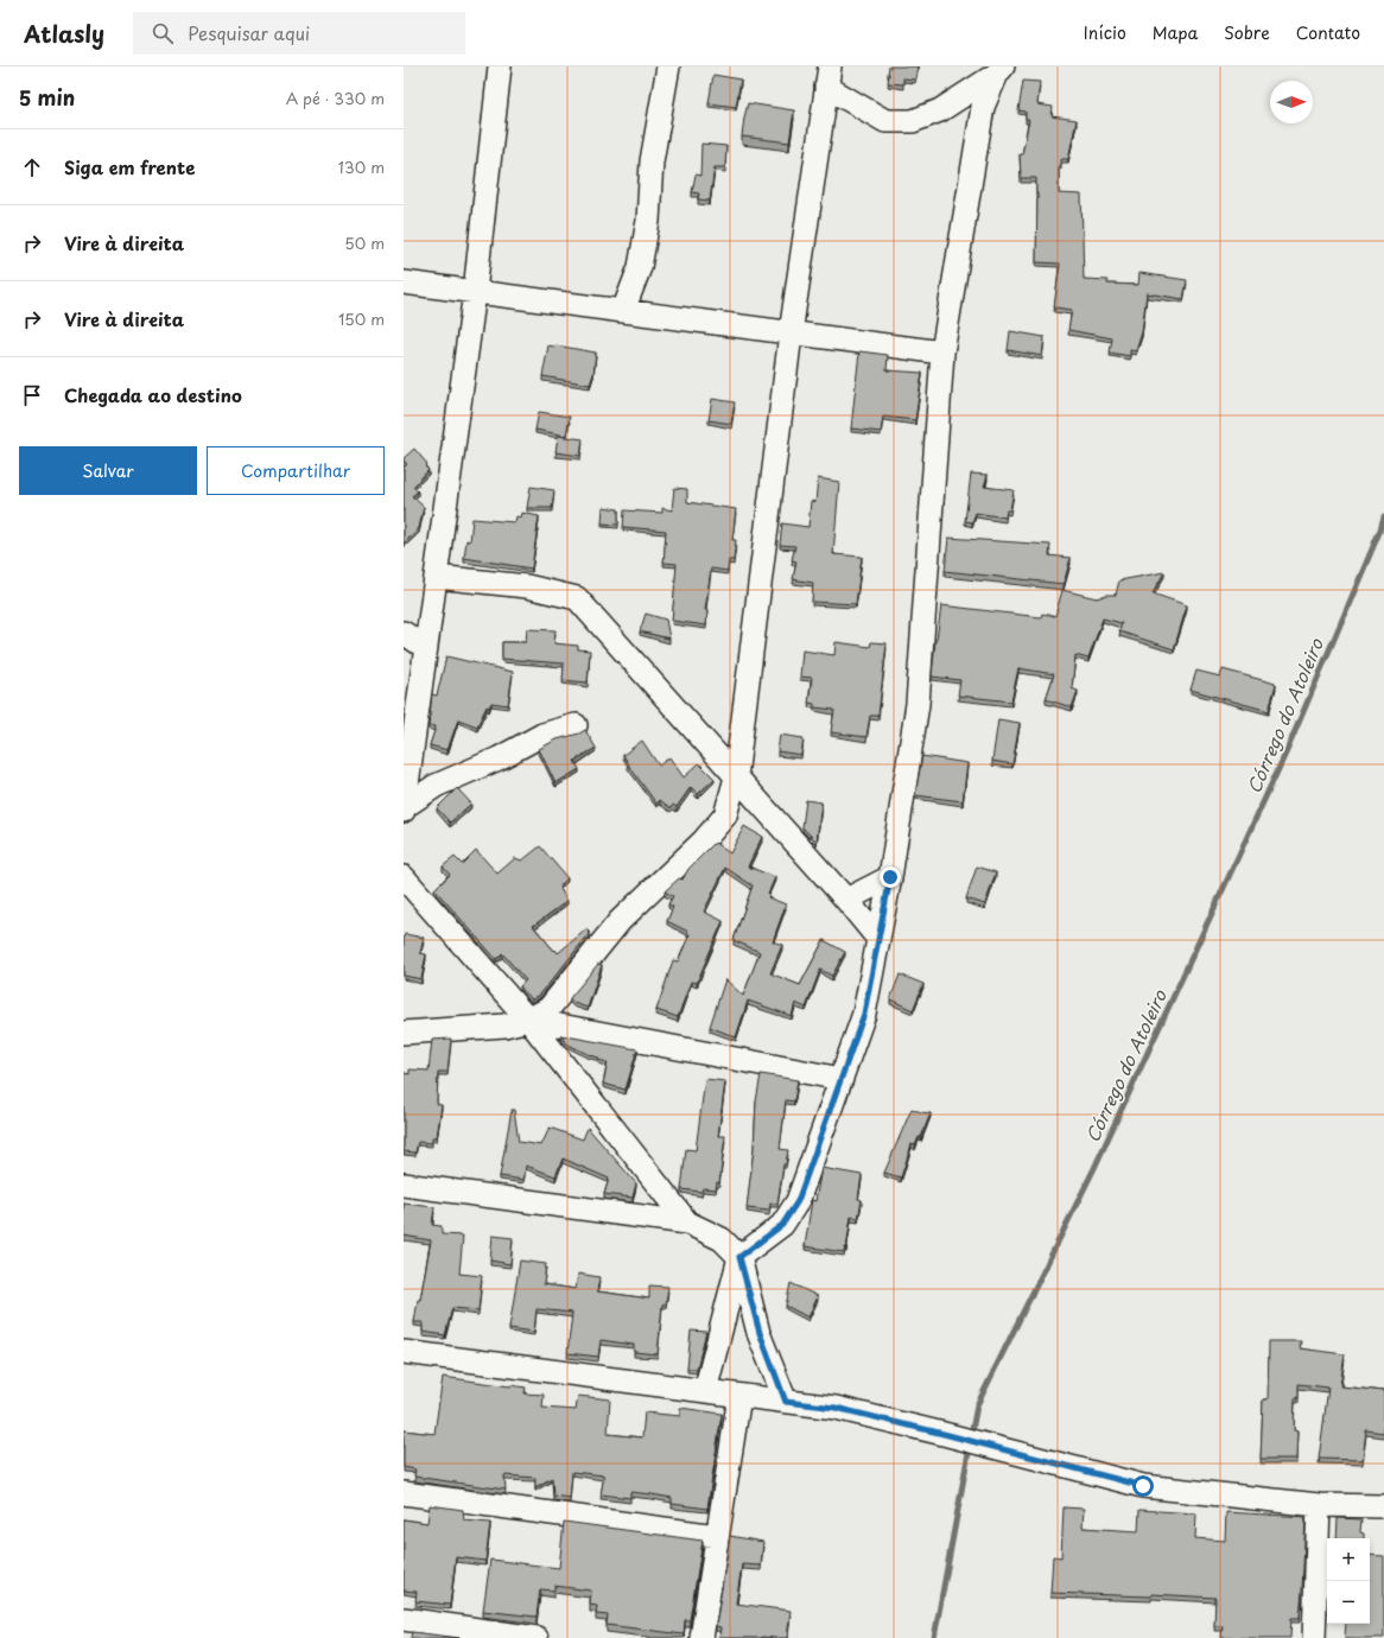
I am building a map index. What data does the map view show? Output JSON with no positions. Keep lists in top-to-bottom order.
{
  "water": ["Córrego do Atoleiro"],
  "north": "right",
  "page": {
    "header": "Atlasly",
    "search": "Pesquisar aqui",
    "nav": [
      "Início",
      "Mapa",
      "Sobre",
      "Contato"
    ],
    "heading": ["5 min", "A pé · 330 m"],
    "list": [
      ["Siga em frente", "130 m"],
      ["Vire à direita", "50 m"],
      ["Vire à direita", "150 m"],
      "Chegada ao destino"
    ],
    "buttons": ["Salvar", "Compartilhar"],
    "map_buttons": ["+", "−"]
  }
}
